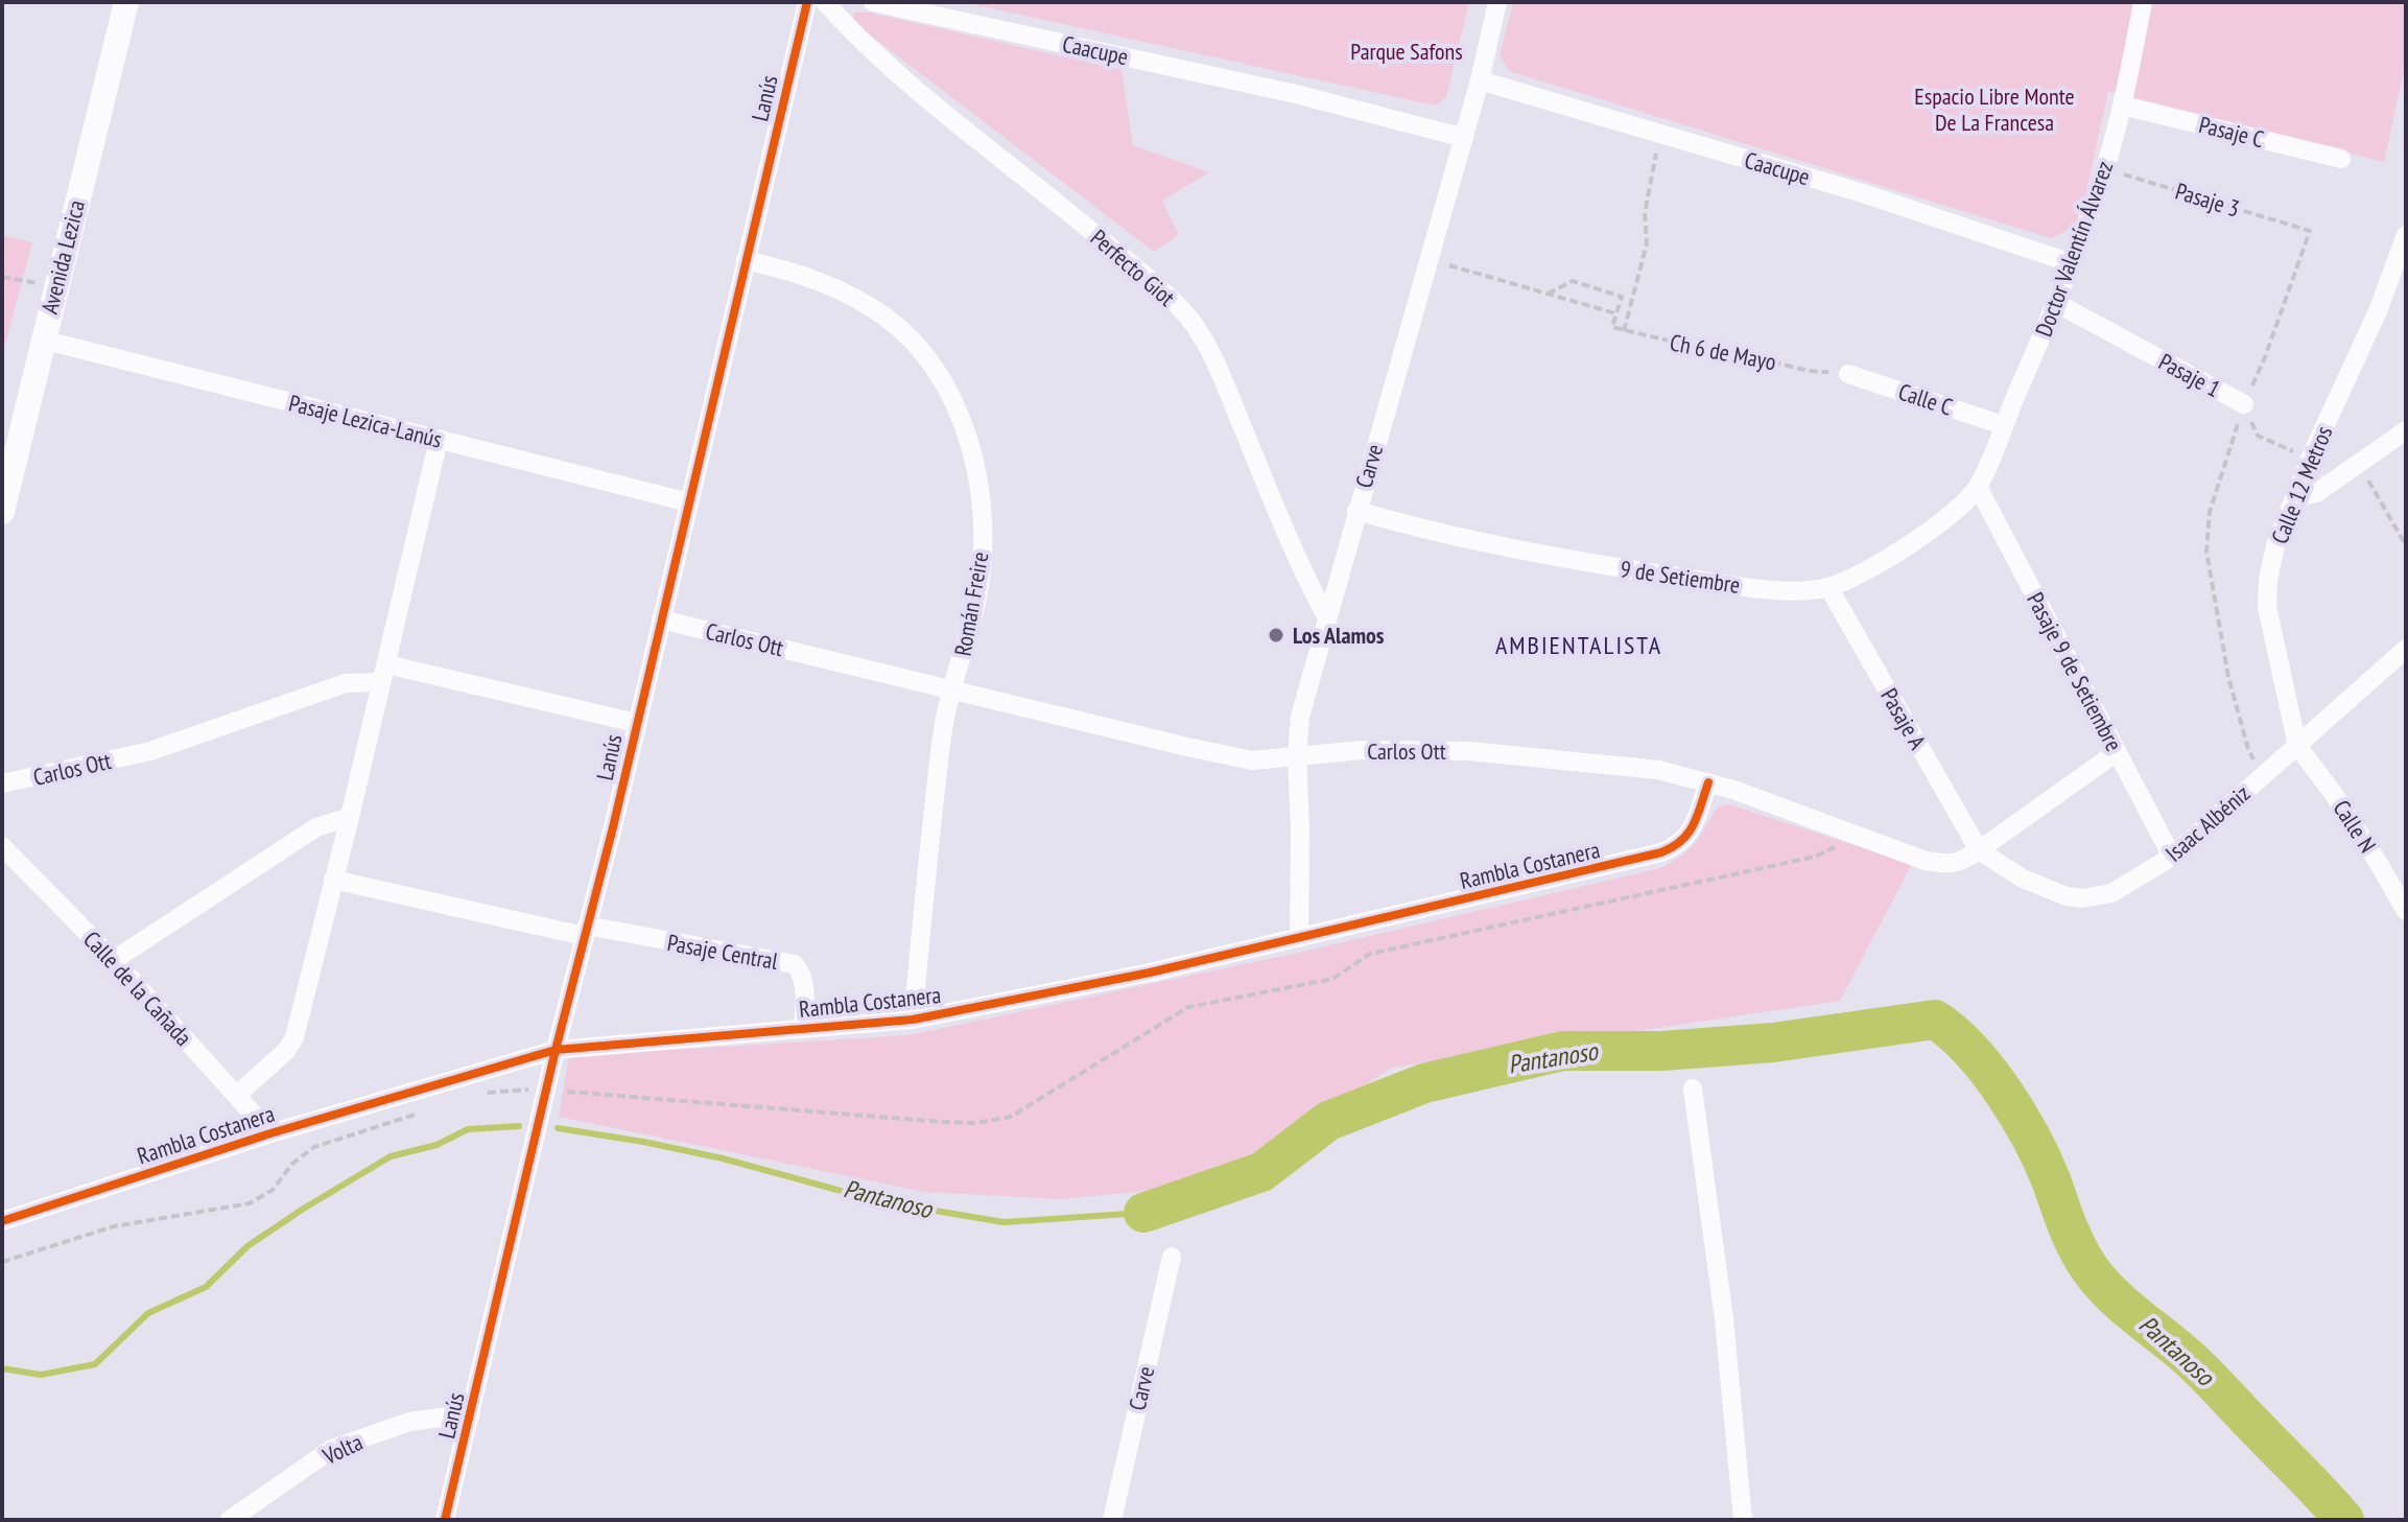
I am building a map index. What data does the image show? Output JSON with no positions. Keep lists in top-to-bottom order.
{
  "streets": {
    "street": [
      "Caacupe",
      "Lanús",
      "Pasaje C",
      "Doctor Valentín Álvarez",
      "Avenida Lezica",
      "Perfecto Giot",
      "Pasaje 1",
      "Calle C",
      "Pasaje Lezica-Lanús",
      "Carve",
      "Calle 12 Metros",
      "9 de Setiembre",
      "Román Freire",
      "Carlos Ott",
      "Pasaje 9 de Setiembre",
      "Pasaje A",
      "Isaac Albéniz",
      "Calle N",
      "Rambla Costanera",
      "Pasaje Central",
      "Calle de la Cañada",
      "Volta"
    ],
    "path": ["Pasaje 3", "Ch 6 de Mayo"]
  },
  "crossings": [
    ["Caacupe", "Doctor Valentín Álvarez"],
    ["Caacupe", "Carve"],
    ["Lanús", "Pasaje Lezica-Lanús"],
    ["Lanús", "Román Freire"],
    ["Lanús", "Carlos Ott"],
    ["Lanús", "Rambla Costanera"],
    ["Lanús", "Pasaje Central"],
    ["Lanús", "Volta"],
    ["Pasaje C", "Doctor Valentín Álvarez"],
    ["Pasaje 3", "Doctor Valentín Álvarez"],
    ["Pasaje 3", "Pasaje 1"],
    ["Doctor Valentín Álvarez", "Pasaje 1"],
    ["Doctor Valentín Álvarez", "Calle C"],
    ["Doctor Valentín Álvarez", "9 de Setiembre"],
    ["Doctor Valentín Álvarez", "Pasaje 9 de Setiembre"],
    ["Avenida Lezica", "Pasaje Lezica-Lanús"],
    ["Perfecto Giot", "Carve"],
    ["Ch 6 de Mayo", "Calle C"],
    ["Pasaje 1", "Calle 12 Metros"],
    ["Carve", "9 de Setiembre"],
    ["Carve", "Carlos Ott"],
    ["Carve", "Rambla Costanera"],
    ["Calle 12 Metros", "Isaac Albéniz"],
    ["Calle 12 Metros", "Calle N"],
    ["9 de Setiembre", "Pasaje 9 de Setiembre"],
    ["9 de Setiembre", "Pasaje A"],
    ["Román Freire", "Carlos Ott"],
    ["Román Freire", "Rambla Costanera"],
    ["Carlos Ott", "Pasaje 9 de Setiembre"],
    ["Carlos Ott", "Pasaje A"],
    ["Carlos Ott", "Isaac Albéniz"],
    ["Carlos Ott", "Rambla Costanera"],
    ["Pasaje 9 de Setiembre", "Isaac Albéniz"],
    ["Pasaje A", "Isaac Albéniz"],
    ["Isaac Albéniz", "Calle N"],
    ["Rambla Costanera", "Pasaje Central"],
    ["Rambla Costanera", "Calle de la Cañada"]
  ],
  "districts": ["AMBIENTALISTA"],
  "water": ["Pantanoso"],
  "parks": ["Parque Safons", "Espacio Libre Monte De La Francesa"],
  "places": ["Los Alamos"]
}
